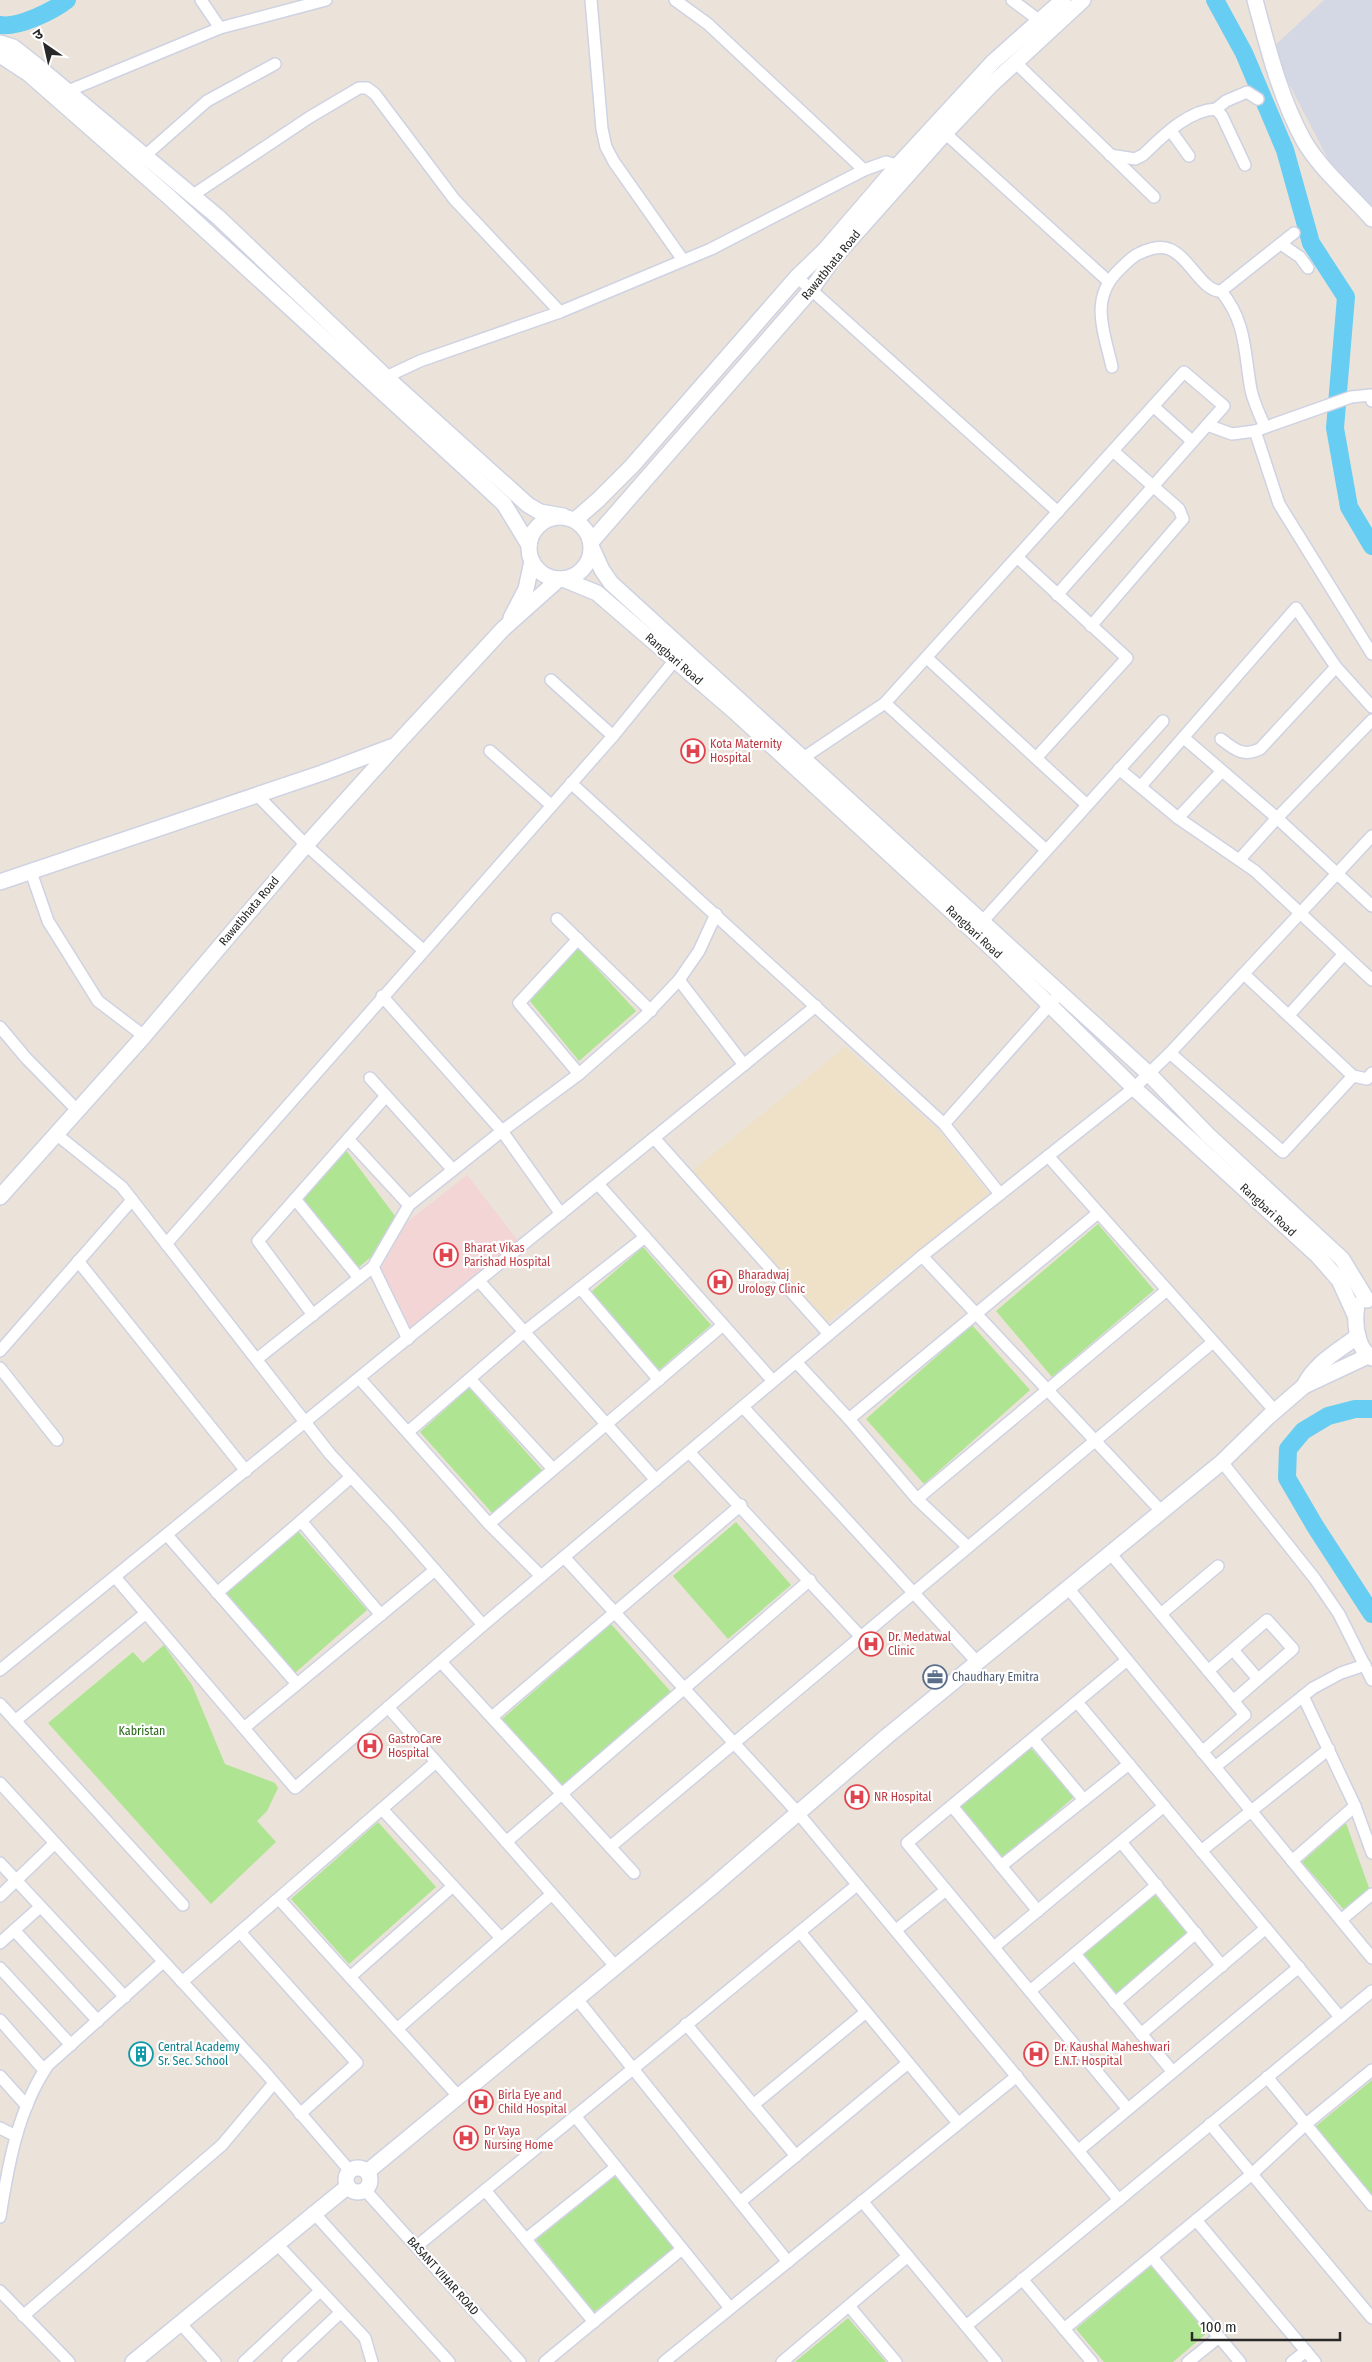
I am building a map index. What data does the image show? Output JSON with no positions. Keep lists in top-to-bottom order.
{
  "streets": {
    "street": ["Rawatbhata Road", "Rangbari Road", "BASANT VIHAR ROAD"]
  },
  "crossings": [
    ["Rawatbhata Road", "Rangbari Road"]
  ],
  "parks": ["Kabristan"],
  "places": {
    "hospital": [
      "Kota Maternity Hospital",
      "Bharat Vikas Parishad Hospital",
      "Bharadwaj Urology Clinic",
      "Dr. Medatwal Clinic",
      "GastroCare Hospital",
      "NR Hospital",
      "Dr. Kaushal Maheshwari E.N.T. Hospital",
      "Birla Eye and Child Hospital",
      "Dr Vaya Nursing Home"
    ],
    "office": ["Chaudhary Emitra"],
    "building": ["Central Academy Sr. Sec. School"]
  },
  "scale_bar": "100 m",
  "north": "top left"
}
